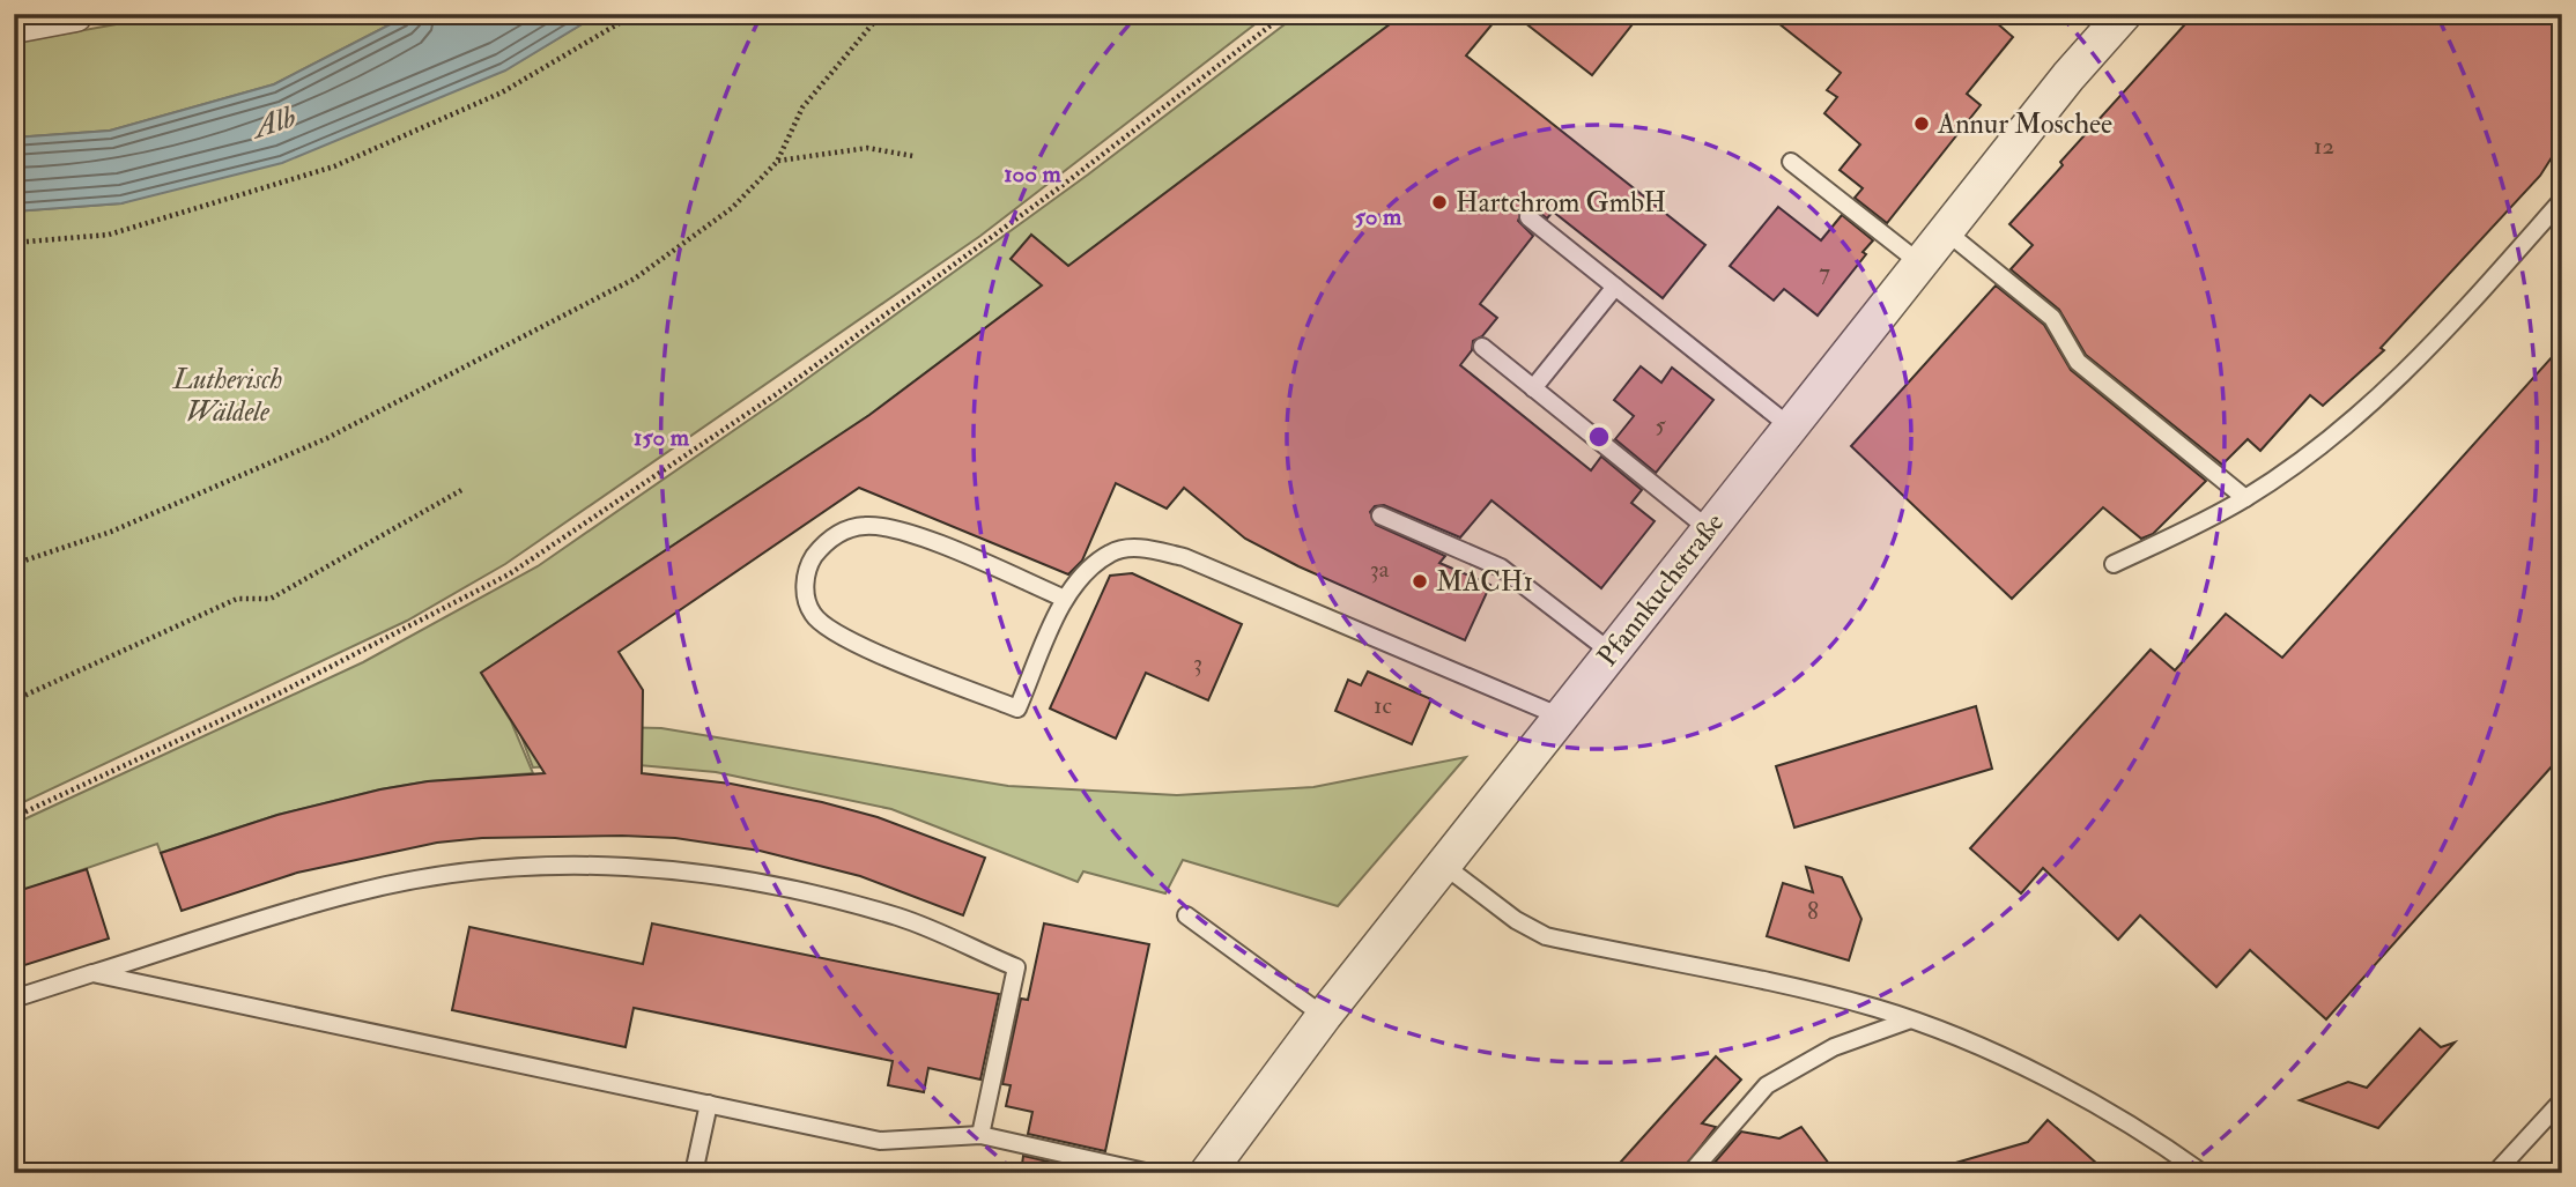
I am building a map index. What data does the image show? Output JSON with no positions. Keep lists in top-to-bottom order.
{
  "streets": {
    "street": ["Pfannkuchstraße"]
  },
  "water": ["Alb"],
  "parks": ["Lutherisch Wäldele"],
  "places": ["Annur Moschee", "Hartchrom GmbH", "MACH1"],
  "house_numbers": [
    "12",
    "7",
    "5",
    "3a",
    "3",
    "1c",
    "8"
  ],
  "rings": ["100 m", "50 m", "150 m"]
}
